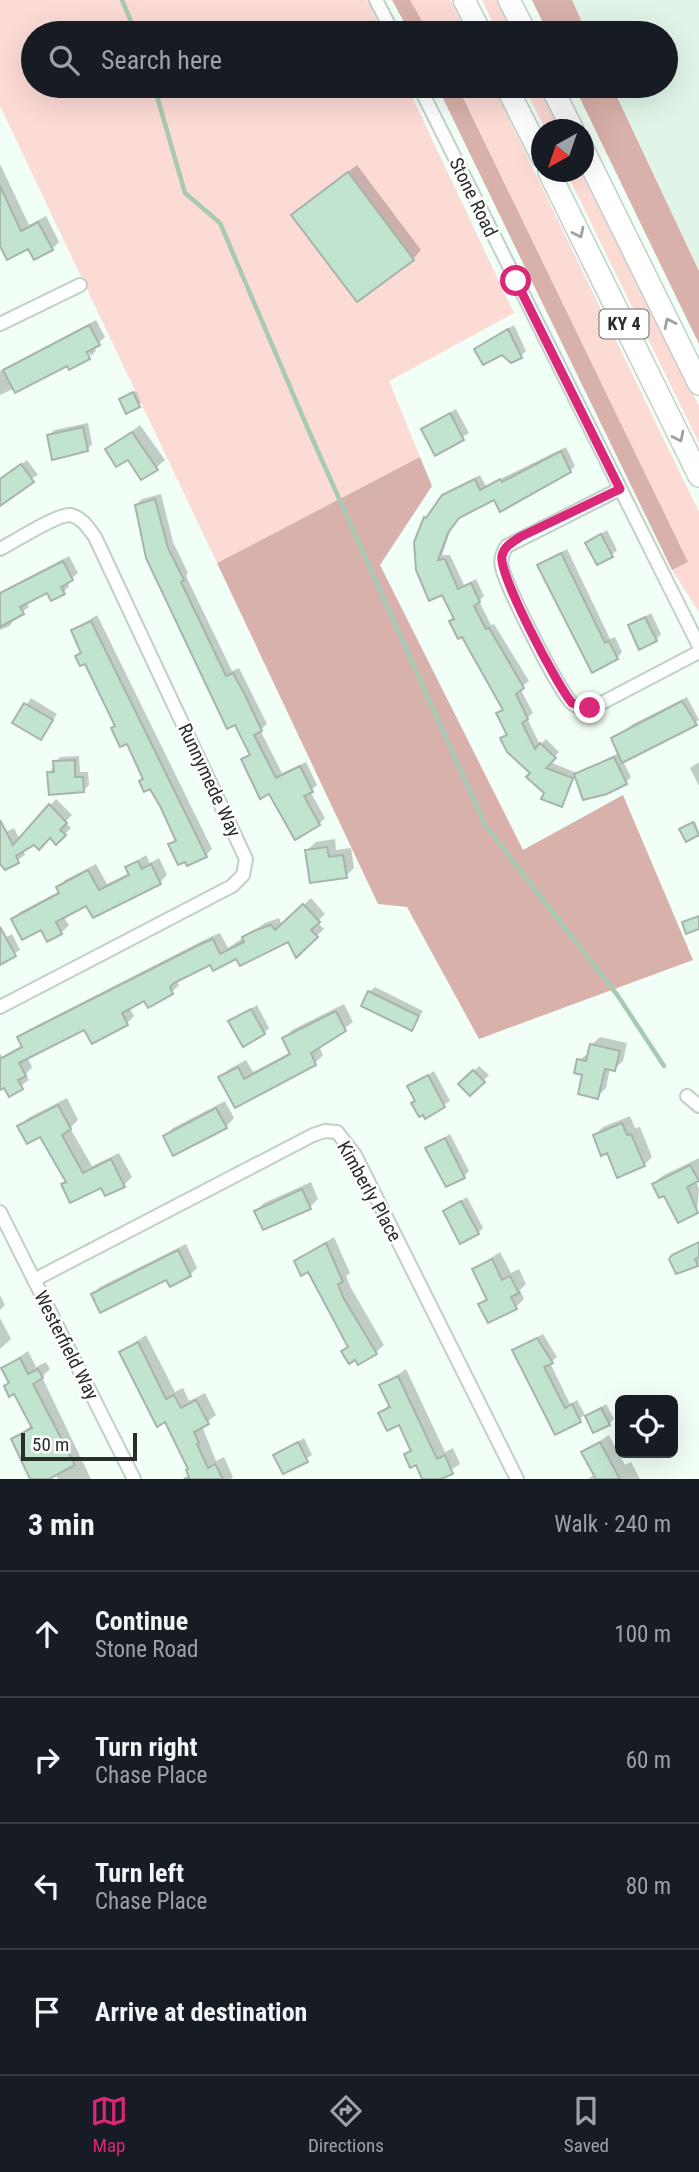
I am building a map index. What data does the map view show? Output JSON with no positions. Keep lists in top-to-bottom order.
{
  "streets": {
    "highway": ["KY 4"],
    "street": [
      "Stone Road",
      "Runnymede Way",
      "Kimberly Place",
      "Westerfield Way"
    ]
  },
  "crossings": [
    ["Kimberly Place", "Westerfield Way"]
  ],
  "scale_bar": "50 m",
  "north": "bottom left",
  "page": {
    "search": "Search here",
    "scale": "50 m",
    "heading": ["3 min", "Walk · 240 m"],
    "list": [
      ["Continue", "Stone Road", "100 m"],
      ["Turn right", "Chase Place", "60 m"],
      ["Turn left", "Chase Place", "80 m"],
      "Arrive at destination"
    ],
    "nav": ["Map", "Directions", "Saved"]
  }
}
